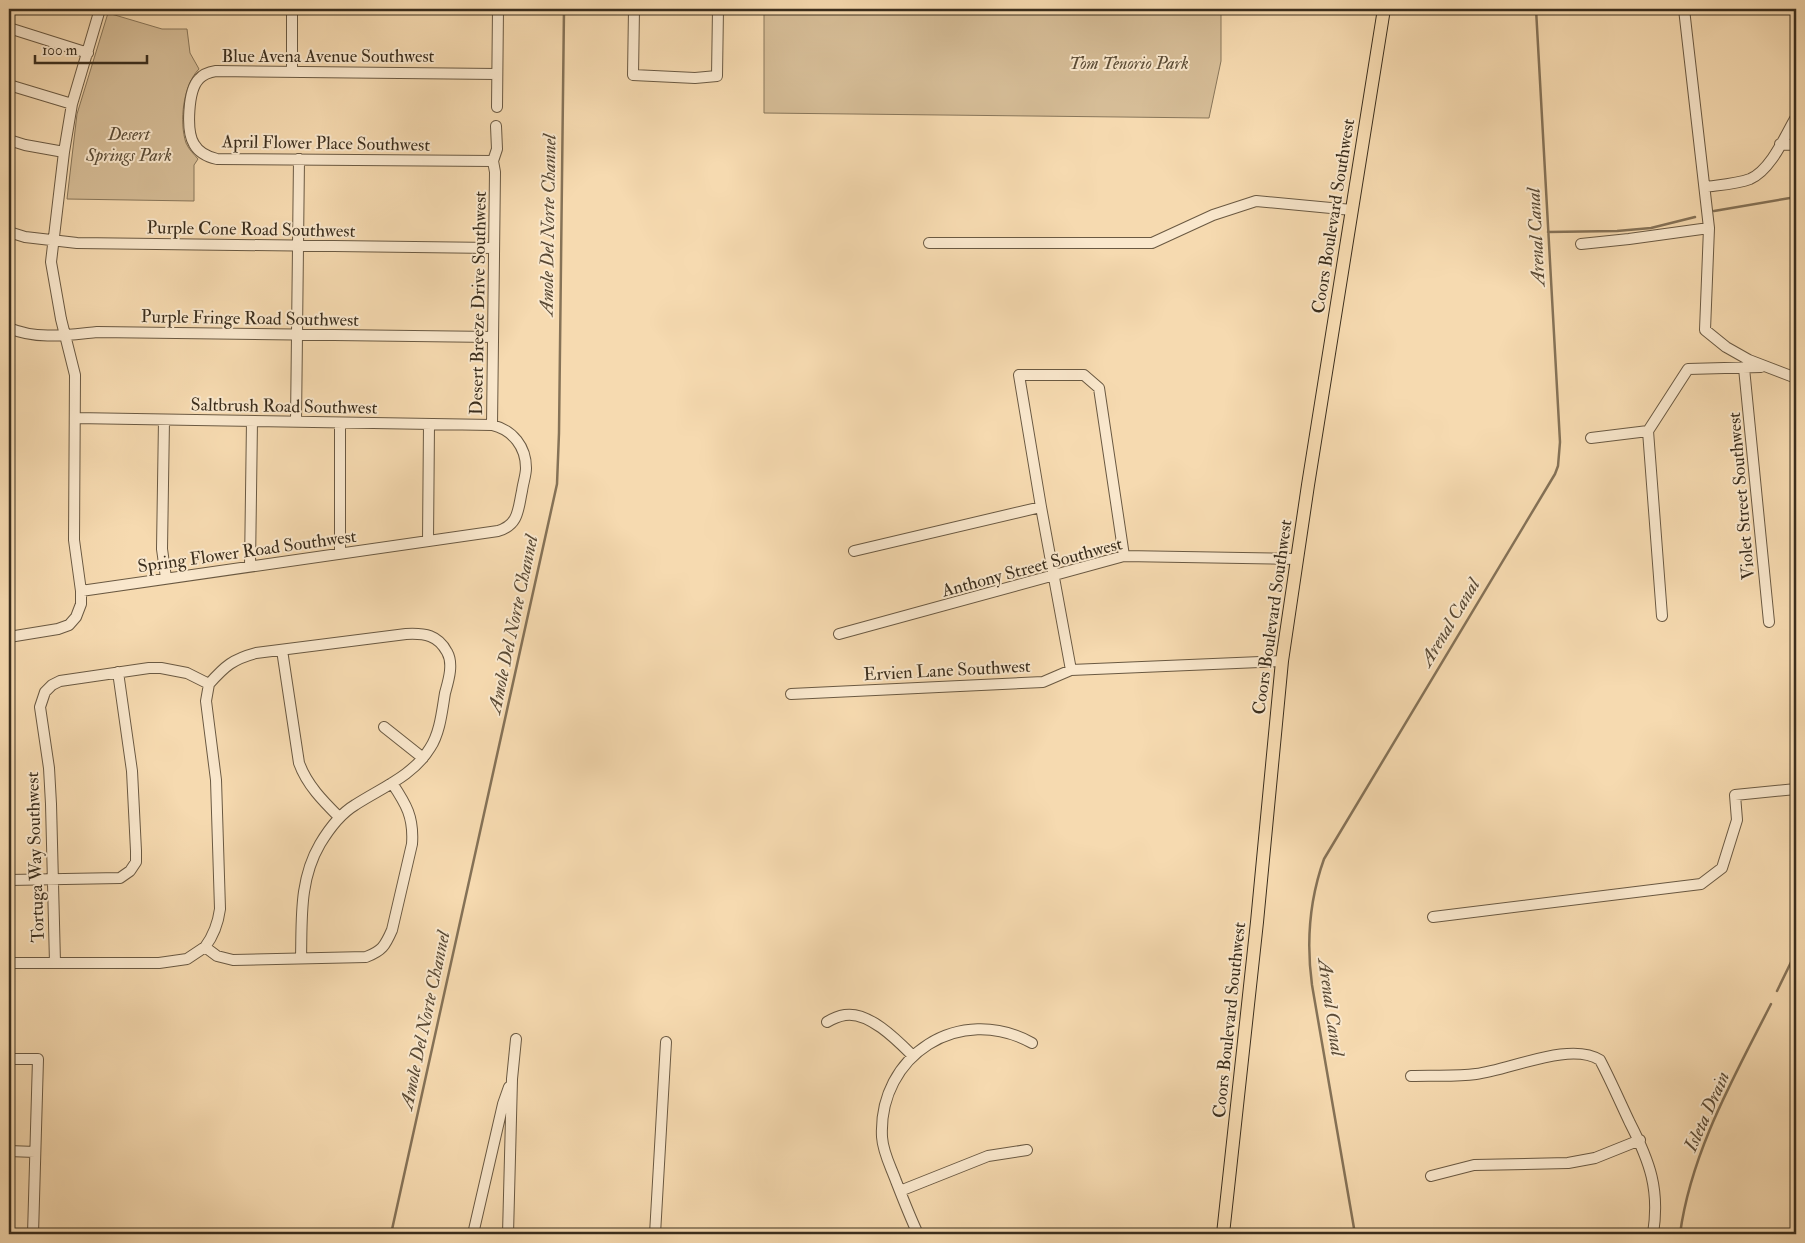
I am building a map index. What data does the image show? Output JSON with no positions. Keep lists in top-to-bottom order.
{
  "streets": {
    "main road": ["Coors Boulevard Southwest"],
    "street": [
      "Blue Avena Avenue Southwest",
      "April Flower Place Southwest",
      "Purple Cone Road Southwest",
      "Desert Breeze Drive Southwest",
      "Purple Fringe Road Southwest",
      "Saltbrush Road Southwest",
      "Violet Street Southwest",
      "Spring Flower Road Southwest",
      "Anthony Street Southwest",
      "Ervien Lane Southwest",
      "Tortuga Way Southwest"
    ]
  },
  "crossings": [
    ["Blue Avena Avenue Southwest", "April Flower Place Southwest"],
    ["April Flower Place Southwest", "Desert Breeze Drive Southwest"],
    ["Coors Boulevard Southwest", "Anthony Street Southwest"],
    ["Coors Boulevard Southwest", "Ervien Lane Southwest"],
    ["Purple Cone Road Southwest", "Desert Breeze Drive Southwest"],
    ["Desert Breeze Drive Southwest", "Purple Fringe Road Southwest"],
    ["Desert Breeze Drive Southwest", "Saltbrush Road Southwest"],
    ["Desert Breeze Drive Southwest", "Spring Flower Road Southwest"]
  ],
  "water": ["Amole Del Norte Channel", "Arenal Canal", "Isleta Drain"],
  "parks": ["Tom Tenorio Park", "Desert Springs Park"],
  "scale_bar": "100 m"
}
